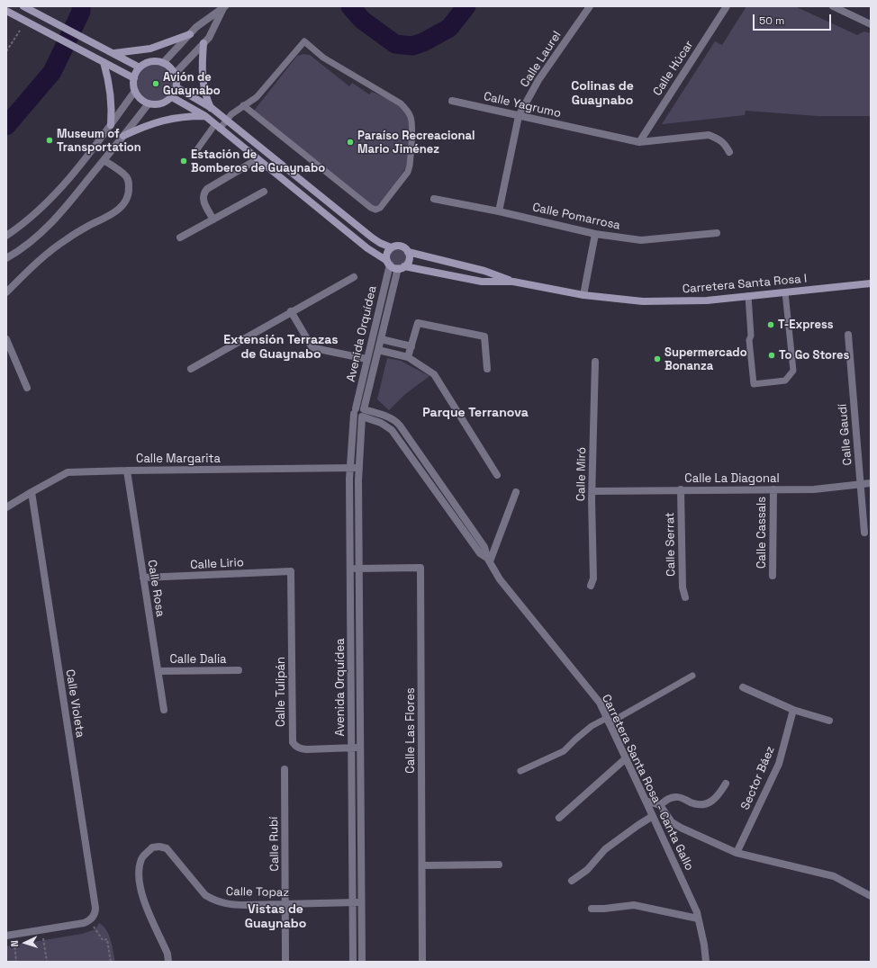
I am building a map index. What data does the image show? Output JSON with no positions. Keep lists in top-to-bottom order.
{
  "streets": {
    "street": [
      "Calle Laurel",
      "Calle Húcar",
      "Calle Yagrumo",
      "Calle Pomarrosa",
      "Carretera Santa Rosa I",
      "Avenida Orquídea",
      "Calle Gaudí",
      "Calle Margarita",
      "Calle Miró",
      "Calle La Diagonal",
      "Calle Cassals",
      "Calle Serrat",
      "Calle Lirio",
      "Calle Rosa",
      "Calle Dalia",
      "Calle Tulipán",
      "Calle Violeta",
      "Calle Las Flores",
      "Sector Báez",
      "Carretera Santa Rosa - Canta Gallo",
      "Calle Rubí",
      "Calle Topaz"
    ]
  },
  "crossings": [
    ["Calle Laurel", "Calle Yagrumo"],
    ["Calle Laurel", "Calle Pomarrosa"],
    ["Calle Húcar", "Calle Yagrumo"],
    ["Carretera Santa Rosa I", "Avenida Orquídea"],
    ["Avenida Orquídea", "Calle Margarita"],
    ["Avenida Orquídea", "Calle Tulipán"],
    ["Avenida Orquídea", "Calle Las Flores"],
    ["Avenida Orquídea", "Carretera Santa Rosa - Canta Gallo"],
    ["Avenida Orquídea", "Calle Topaz"],
    ["Calle Gaudí", "Calle La Diagonal"],
    ["Calle Margarita", "Calle Rosa"],
    ["Calle Margarita", "Calle Violeta"],
    ["Calle Miró", "Calle La Diagonal"],
    ["Calle La Diagonal", "Calle Cassals"],
    ["Calle La Diagonal", "Calle Serrat"],
    ["Calle Lirio", "Calle Rosa"],
    ["Calle Lirio", "Calle Tulipán"],
    ["Calle Rosa", "Calle Dalia"],
    ["Calle Rubí", "Calle Topaz"]
  ],
  "districts": [
    "Colinas de Guaynabo",
    "Extensión Terrazas de Guaynabo",
    "Parque Terranova",
    "Vistas de Guaynabo"
  ],
  "places": [
    "Avión de Guaynabo",
    "Museum of Transportation",
    "Paraíso Recreacional Mario Jiménez",
    "Estación de Bomberos de Guaynabo",
    "T-Express",
    "To Go Stores",
    "Supermercado Bonanza"
  ],
  "scale_bar": "50 m",
  "north": "left"
}
